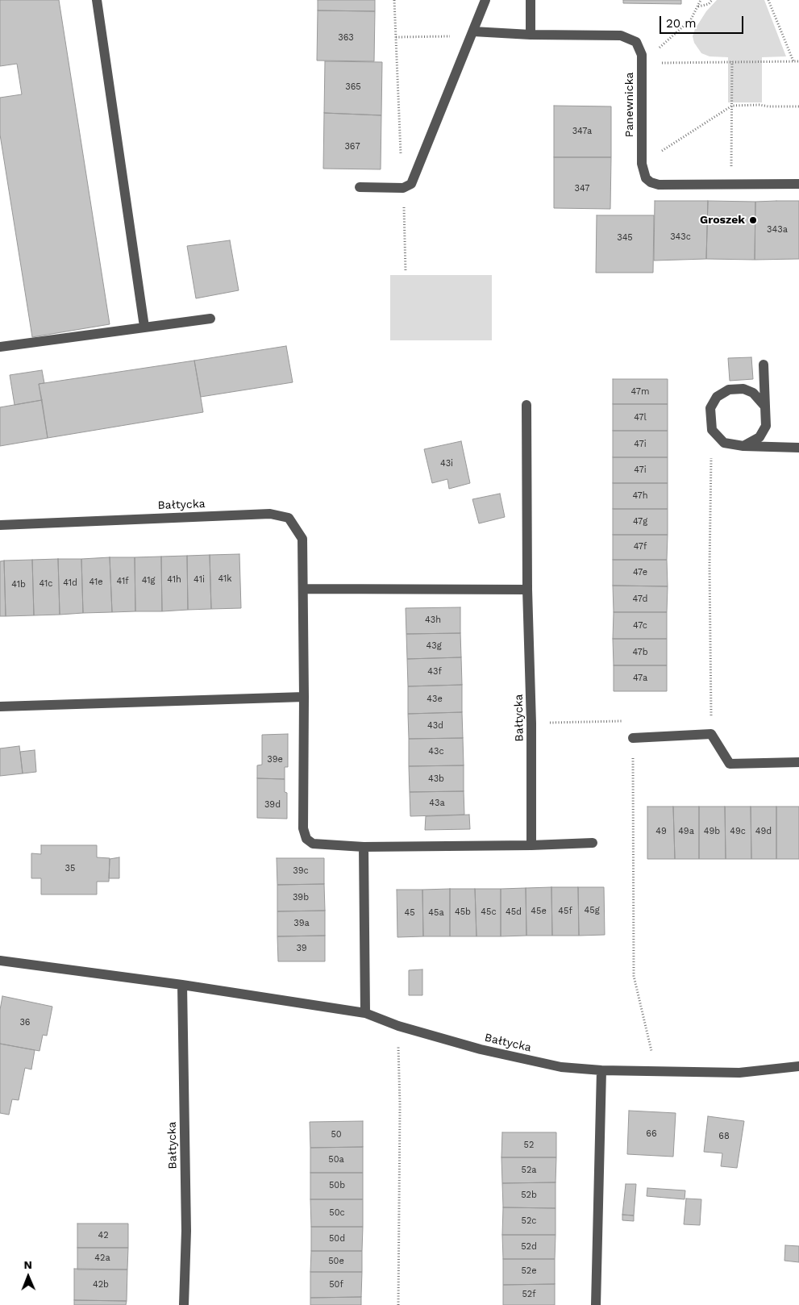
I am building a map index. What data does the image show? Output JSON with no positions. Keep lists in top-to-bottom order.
{
  "streets": {
    "street": ["Panewnicka", "Bałtycka"]
  },
  "places": ["Groszek"],
  "house_numbers": [
    "363",
    "365",
    "347a",
    "367",
    "347",
    "343a",
    "343c",
    "345",
    "47m",
    "47l",
    "47i",
    "43i",
    "47i",
    "47h",
    "47g",
    "47f",
    "47e",
    "41k",
    "41h",
    "41i",
    "41g",
    "41f",
    "41e",
    "41d",
    "41c",
    "41b",
    "47d",
    "43h",
    "47c",
    "43g",
    "47b",
    "43f",
    "47a",
    "43e",
    "43d",
    "43c",
    "39e",
    "43b",
    "43a",
    "39d",
    "49",
    "49a",
    "49b",
    "49c",
    "49d",
    "35",
    "39c",
    "39b",
    "45g",
    "45e",
    "45f",
    "45b",
    "45c",
    "45d",
    "45",
    "45a",
    "39a",
    "39",
    "36",
    "66",
    "50",
    "68",
    "52",
    "50a",
    "52a",
    "50b",
    "52b",
    "50c",
    "52c",
    "42",
    "50d",
    "52d",
    "42a",
    "50e",
    "52e",
    "42b",
    "50f",
    "52f"
  ],
  "scale_bar": "20 m",
  "north": "top"
}
